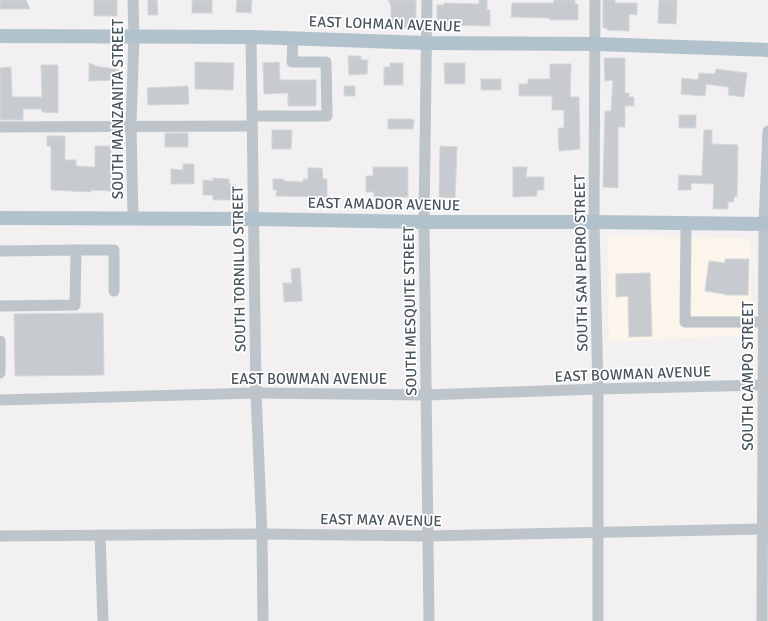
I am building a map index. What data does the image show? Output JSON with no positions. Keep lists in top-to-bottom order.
{
  "streets": {
    "main road": ["EAST LOHMAN AVENUE", "EAST AMADOR AVENUE"],
    "street": [
      "SOUTH MANZANITA STREET",
      "SOUTH SAN PEDRO STREET",
      "SOUTH TORNILLO STREET",
      "SOUTH MESQUITE STREET",
      "EAST BOWMAN AVENUE",
      "SOUTH CAMPO STREET",
      "EAST MAY AVENUE"
    ]
  },
  "crossings": [
    ["EAST LOHMAN AVENUE", "SOUTH MANZANITA STREET"],
    ["EAST LOHMAN AVENUE", "SOUTH SAN PEDRO STREET"],
    ["EAST LOHMAN AVENUE", "SOUTH TORNILLO STREET"],
    ["EAST LOHMAN AVENUE", "SOUTH MESQUITE STREET"],
    ["SOUTH MANZANITA STREET", "EAST AMADOR AVENUE"],
    ["EAST AMADOR AVENUE", "SOUTH SAN PEDRO STREET"],
    ["EAST AMADOR AVENUE", "SOUTH TORNILLO STREET"],
    ["EAST AMADOR AVENUE", "SOUTH MESQUITE STREET"],
    ["EAST AMADOR AVENUE", "SOUTH CAMPO STREET"],
    ["SOUTH SAN PEDRO STREET", "EAST BOWMAN AVENUE"],
    ["SOUTH SAN PEDRO STREET", "EAST MAY AVENUE"],
    ["SOUTH TORNILLO STREET", "EAST BOWMAN AVENUE"],
    ["SOUTH TORNILLO STREET", "EAST MAY AVENUE"],
    ["SOUTH MESQUITE STREET", "EAST BOWMAN AVENUE"],
    ["SOUTH MESQUITE STREET", "EAST MAY AVENUE"],
    ["EAST BOWMAN AVENUE", "SOUTH CAMPO STREET"],
    ["SOUTH CAMPO STREET", "EAST MAY AVENUE"]
  ]
}
